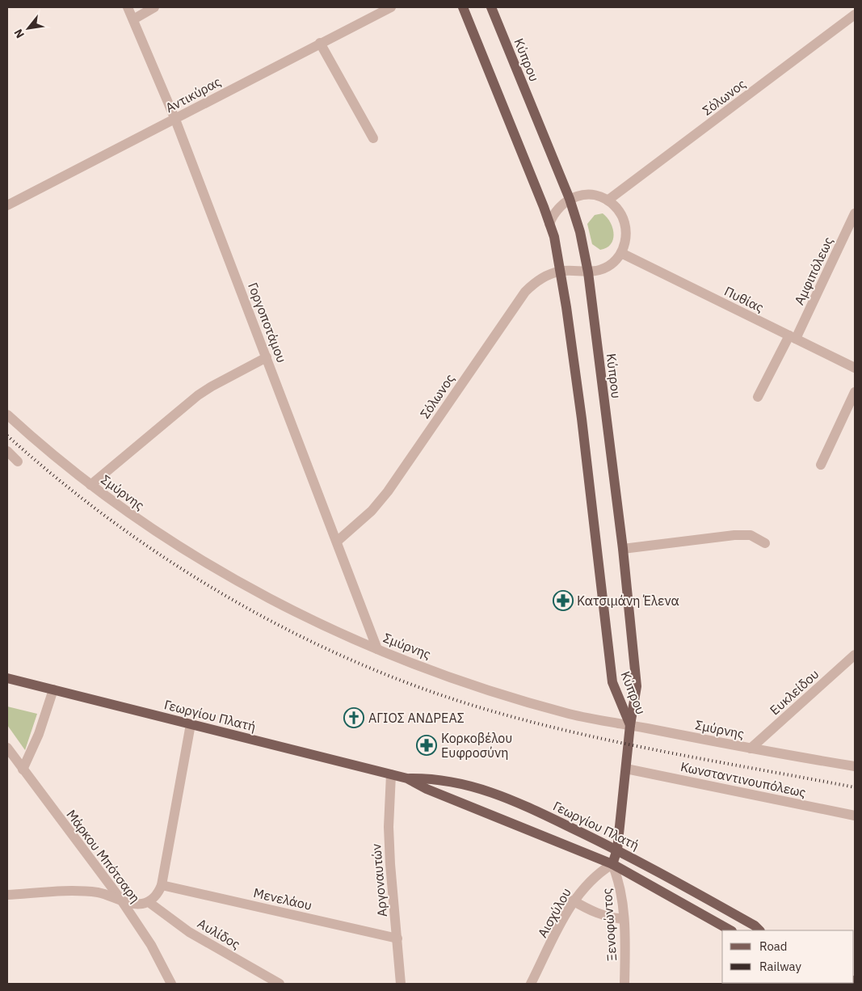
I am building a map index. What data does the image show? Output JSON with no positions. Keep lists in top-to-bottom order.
{
  "streets": {
    "main road": ["Κύπρου", "Γεωργίου Πλατή"],
    "street": [
      "Αντικύρας",
      "Σόλωνος",
      "Αμφιπόλεως",
      "Πυθίας",
      "Γοργοποτάμου",
      "Σμύρνης",
      "Ευκλείδου",
      "Κωνσταντινουπόλεως",
      "Μάρκου Μπότσαρη",
      "Αργοναυτών",
      "Μενελάου",
      "Αισχύλου",
      "Ξενοφώντος",
      "Αυλίδος"
    ]
  },
  "crossings": [
    ["Κύπρου", "Σόλωνος"],
    ["Κύπρου", "Σμύρνης"],
    ["Αντικύρας", "Γοργοποτάμου"],
    ["Σόλωνος", "Γοργοποτάμου"],
    ["Αμφιπόλεως", "Πυθίας"],
    ["Γοργοποτάμου", "Σμύρνης"],
    ["Σμύρνης", "Ευκλείδου"],
    ["Γεωργίου Πλατή", "Αργοναυτών"],
    ["Γεωργίου Πλατή", "Αισχύλου"],
    ["Γεωργίου Πλατή", "Ξενοφώντος"],
    ["Αργοναυτών", "Μενελάου"],
    ["Αισχύλου", "Ξενοφώντος"]
  ],
  "places": {
    "pharmacy": ["Κατσιμάνη Έλενα", "Κορκοβέλου Ευφροσύνη"],
    "church": ["ΑΓΙΟΣ ΑΝΔΡΕΑΣ"]
  },
  "legend": ["Road", "Railway"],
  "north": "bottom left"
}
